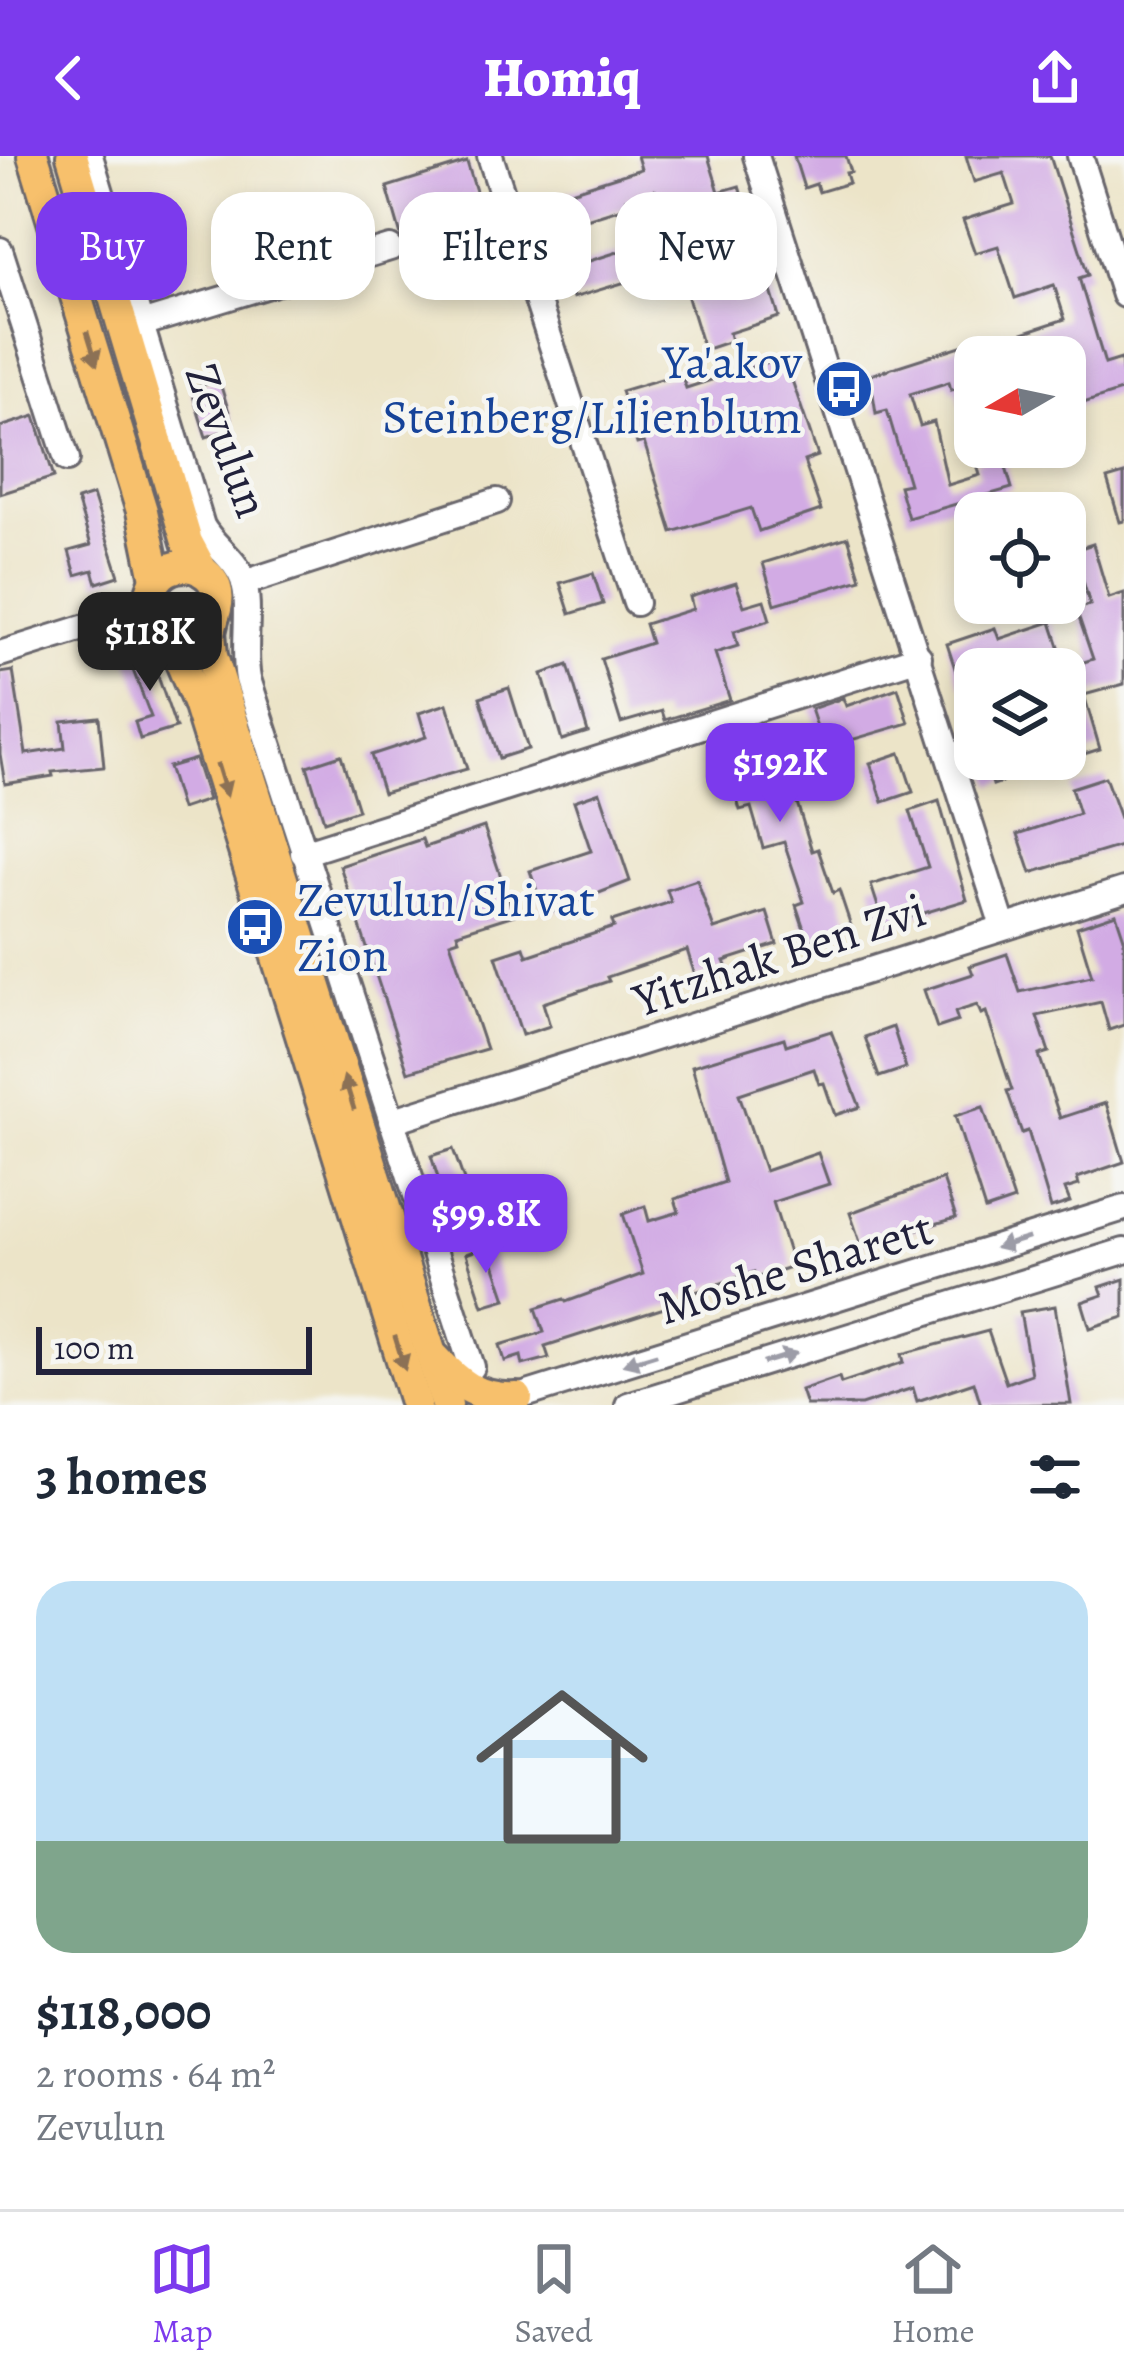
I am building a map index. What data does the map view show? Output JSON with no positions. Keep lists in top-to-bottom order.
{
  "streets": {
    "main road": ["Zevulun"],
    "street": ["Yitzhak Ben Zvi", "Moshe Sharett"]
  },
  "crossings": [
    ["Zevulun", "Yitzhak Ben Zvi"]
  ],
  "places": {
    "bus stop": ["Ya'akov Steinberg/Lilienblum", "Zevulun/Shivat Zion"]
  },
  "scale_bar": "100 m",
  "north": "left",
  "page": {
    "header": "Homiq",
    "chip": [
      "Buy",
      "Rent",
      "Filters",
      "New"
    ],
    "price": ["$118K", "$192K", "$99.8K"],
    "scale": "100 m",
    "heading": "3 homes",
    "list": [
      {
        "name": "$118,000",
        "note": "2 rooms · 64 m² · Zevulun"
      }
    ],
    "tabs": ["Map", "Saved", "Home"]
  }
}
